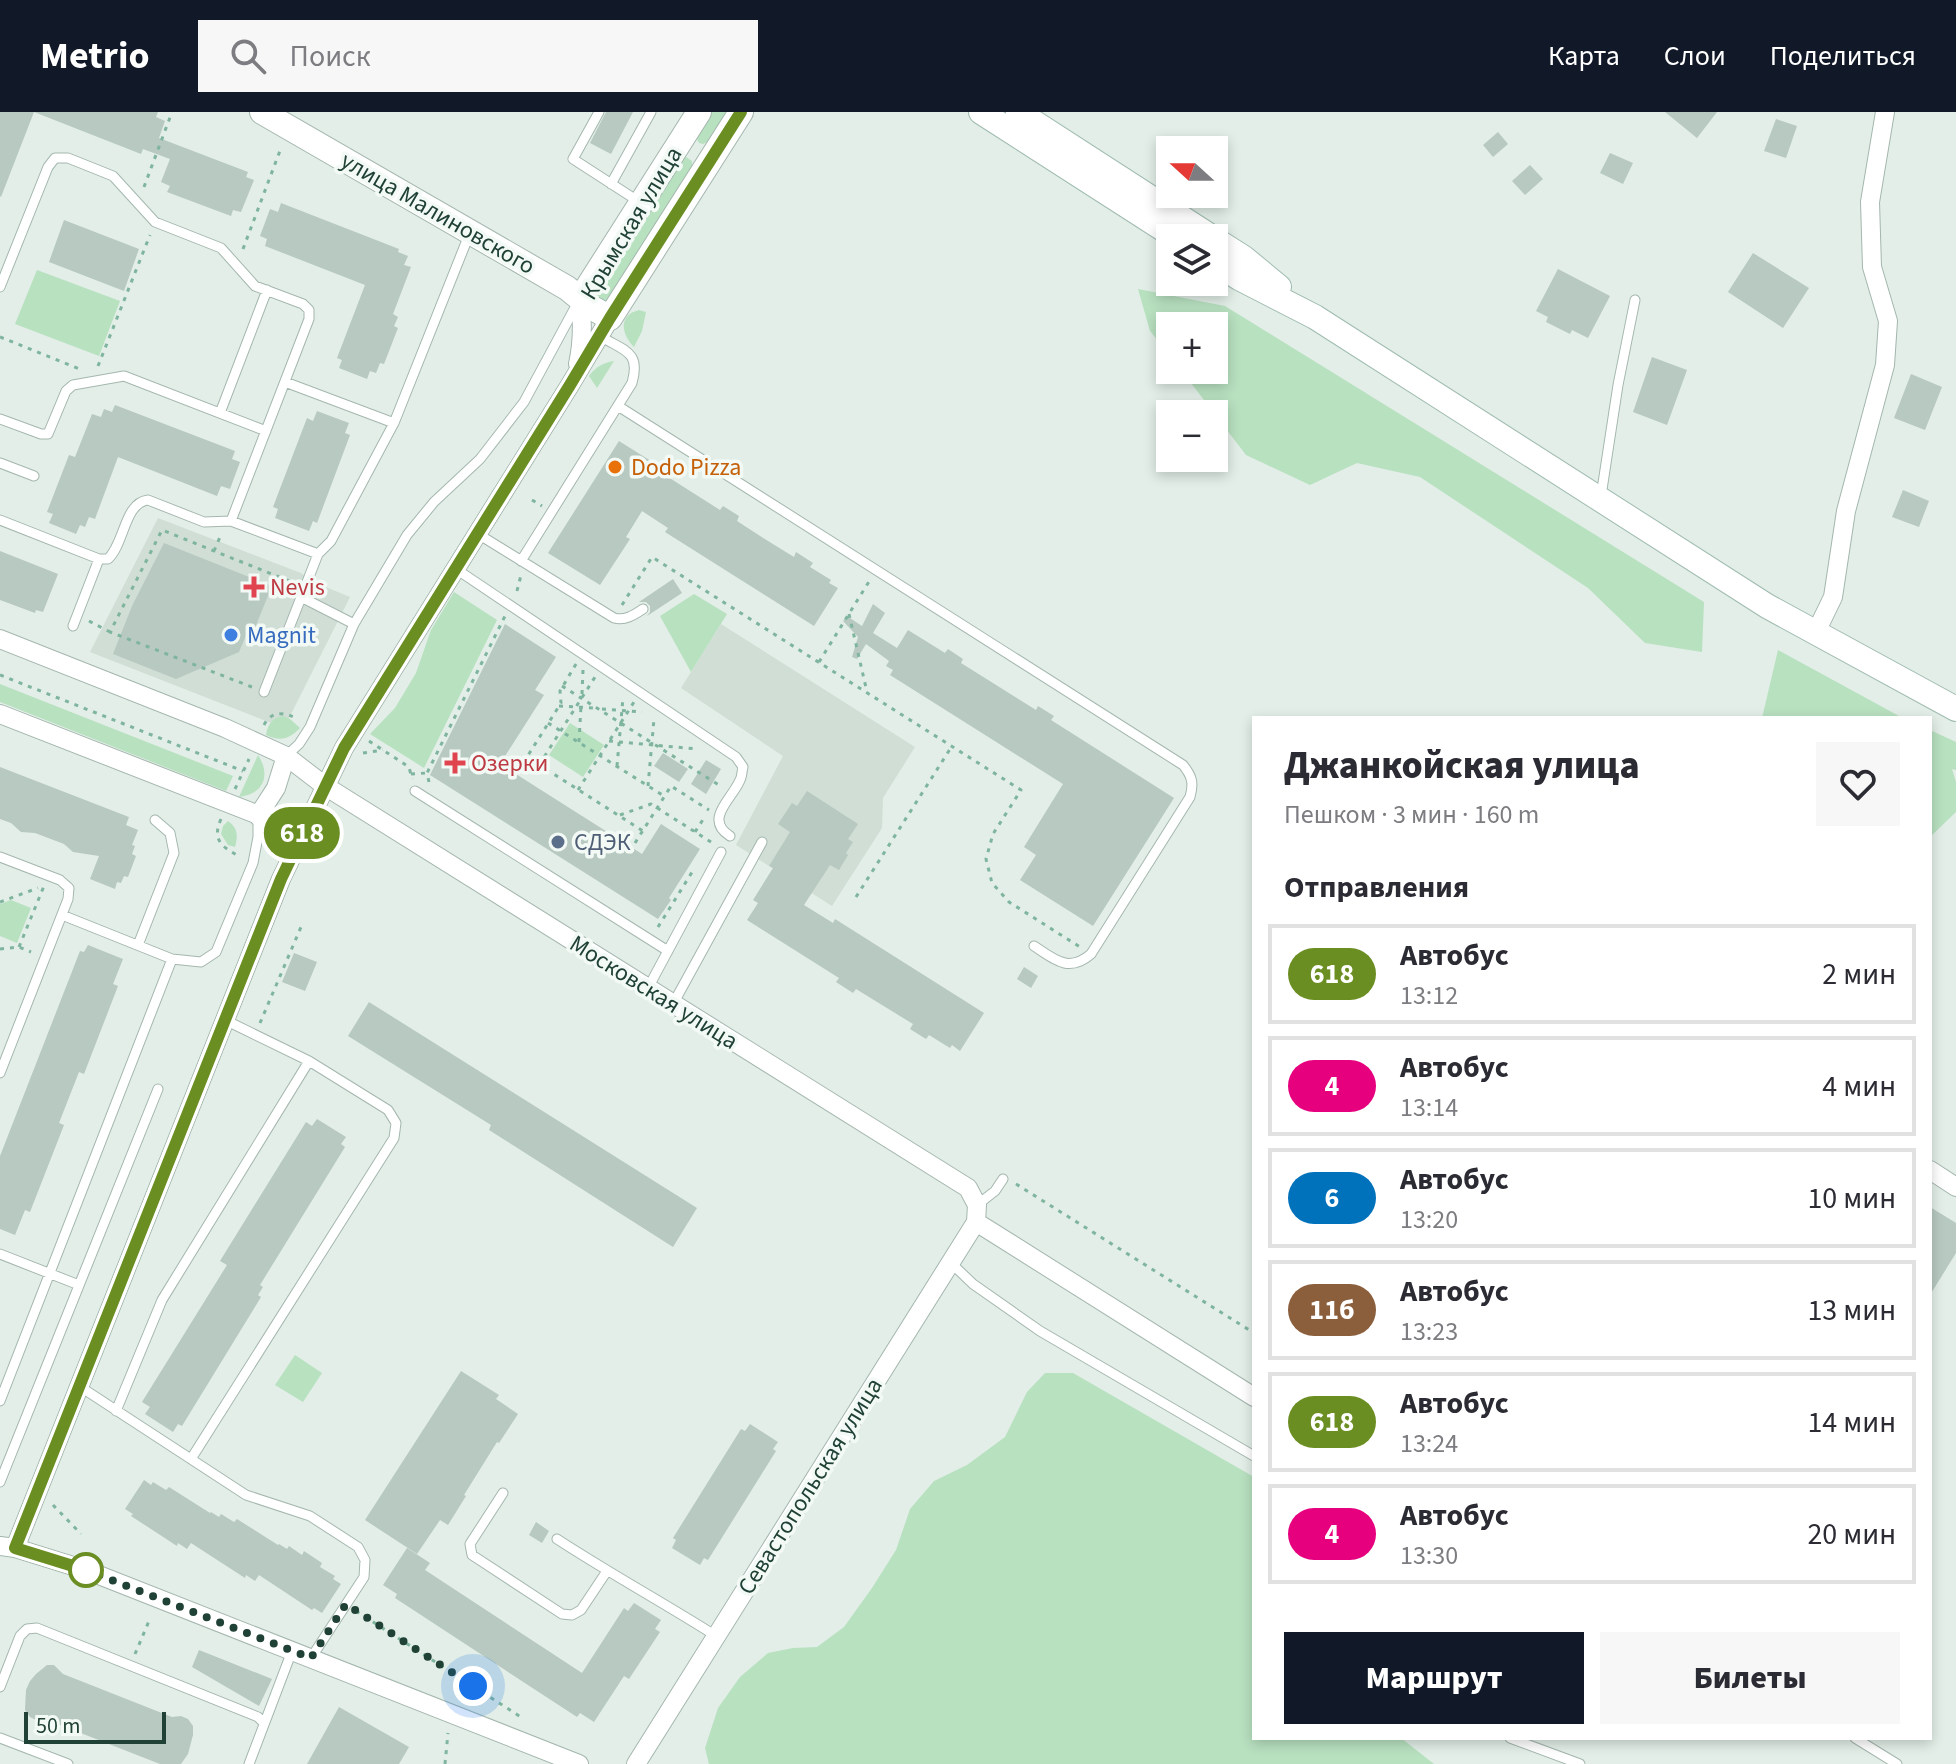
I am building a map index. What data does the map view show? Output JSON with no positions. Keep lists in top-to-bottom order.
{
  "streets": {
    "main road": ["улица Малиновского", "Крымская улица"],
    "street": ["Московская улица", "Севастопольская улица"]
  },
  "crossings": [
    ["улица Малиновского", "Крымская улица"],
    ["Крымская улица", "Московская улица"],
    ["Московская улица", "Севастопольская улица"]
  ],
  "places": {
    "other": ["Dodo Pizza", "Magnit", "СДЭК"],
    "health": ["Nevis", "Озерки"]
  },
  "lines": ["bus line 618"],
  "scale_bar": "50 m",
  "north": "left",
  "page": {
    "header": "Metrio",
    "search": "Поиск",
    "nav": ["Карта", "Слои", "Поделиться"],
    "on_map": "618",
    "map_buttons": ["+", "−"],
    "heading": [
      ["Джанкойская улица", "Пешком · 3 мин · 160 m"],
      "Отправления"
    ],
    "list": [
      {
        "mark": "618",
        "name": "Автобус",
        "note": "13:12",
        "value": "2 мин"
      },
      {
        "mark": "4",
        "name": "Автобус",
        "note": "13:14",
        "value": "4 мин"
      },
      {
        "mark": "6",
        "name": "Автобус",
        "note": "13:20",
        "value": "10 мин"
      },
      {
        "mark": "11б",
        "name": "Автобус",
        "note": "13:23",
        "value": "13 мин"
      },
      {
        "mark": "618",
        "name": "Автобус",
        "note": "13:24",
        "value": "14 мин"
      },
      {
        "mark": "4",
        "name": "Автобус",
        "note": "13:30",
        "value": "20 мин"
      }
    ],
    "buttons": ["Маршрут", "Билеты"],
    "scale": "50 m"
  }
}
